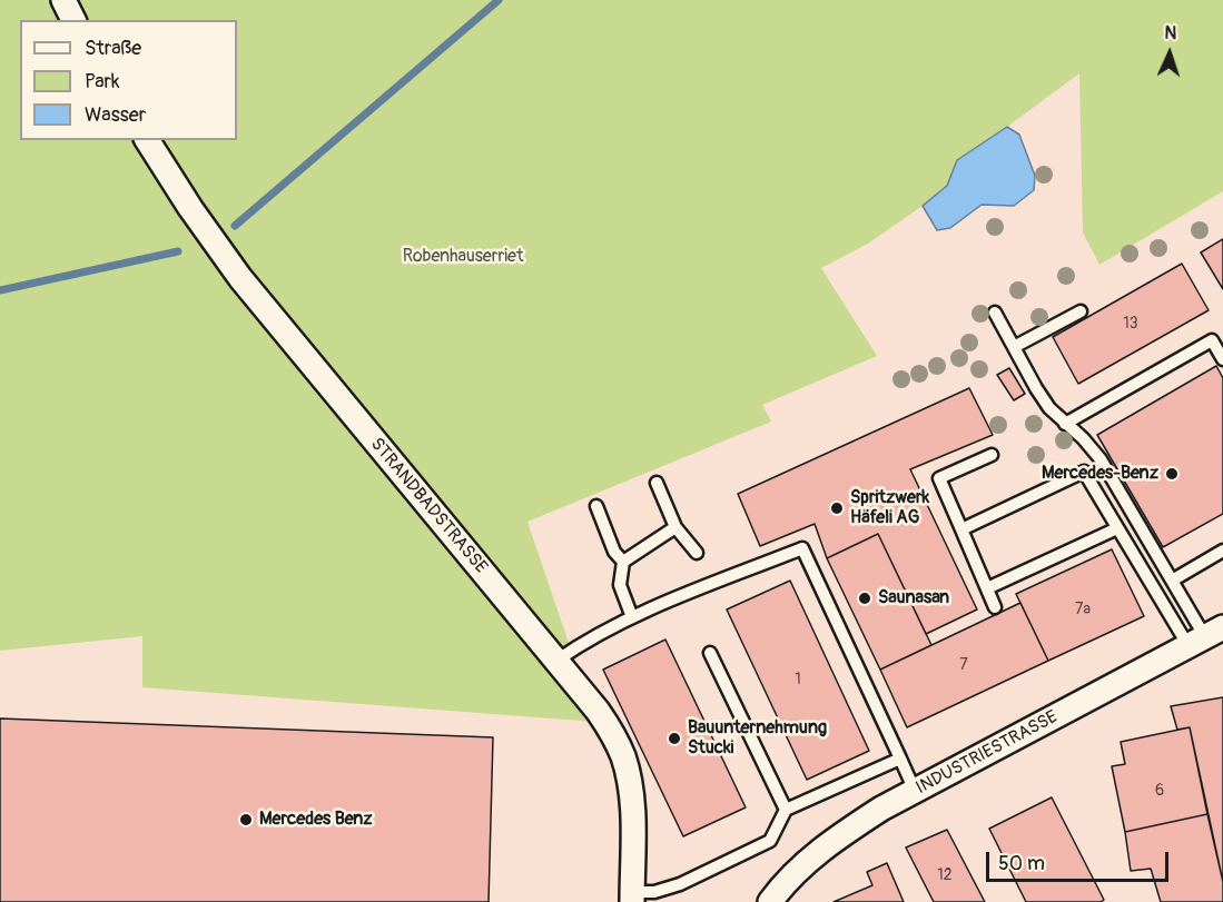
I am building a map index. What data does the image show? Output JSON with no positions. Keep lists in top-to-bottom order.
{
  "streets": {
    "street": ["STRANDBADSTRASSE", "INDUSTRIESTRASSE"]
  },
  "parks": ["Robenhauserriet"],
  "places": [
    "Mercedes-Benz",
    "Spritzwerk Häfeli AG",
    "Saunasan",
    "Bauunternehmung Stucki",
    "Mercedes Benz"
  ],
  "house_numbers": [
    "13",
    "7a",
    "7",
    "1",
    "6",
    "12"
  ],
  "legend": ["Straße", "Park", "Wasser"],
  "scale_bar": "50 m",
  "north": "top"
}
